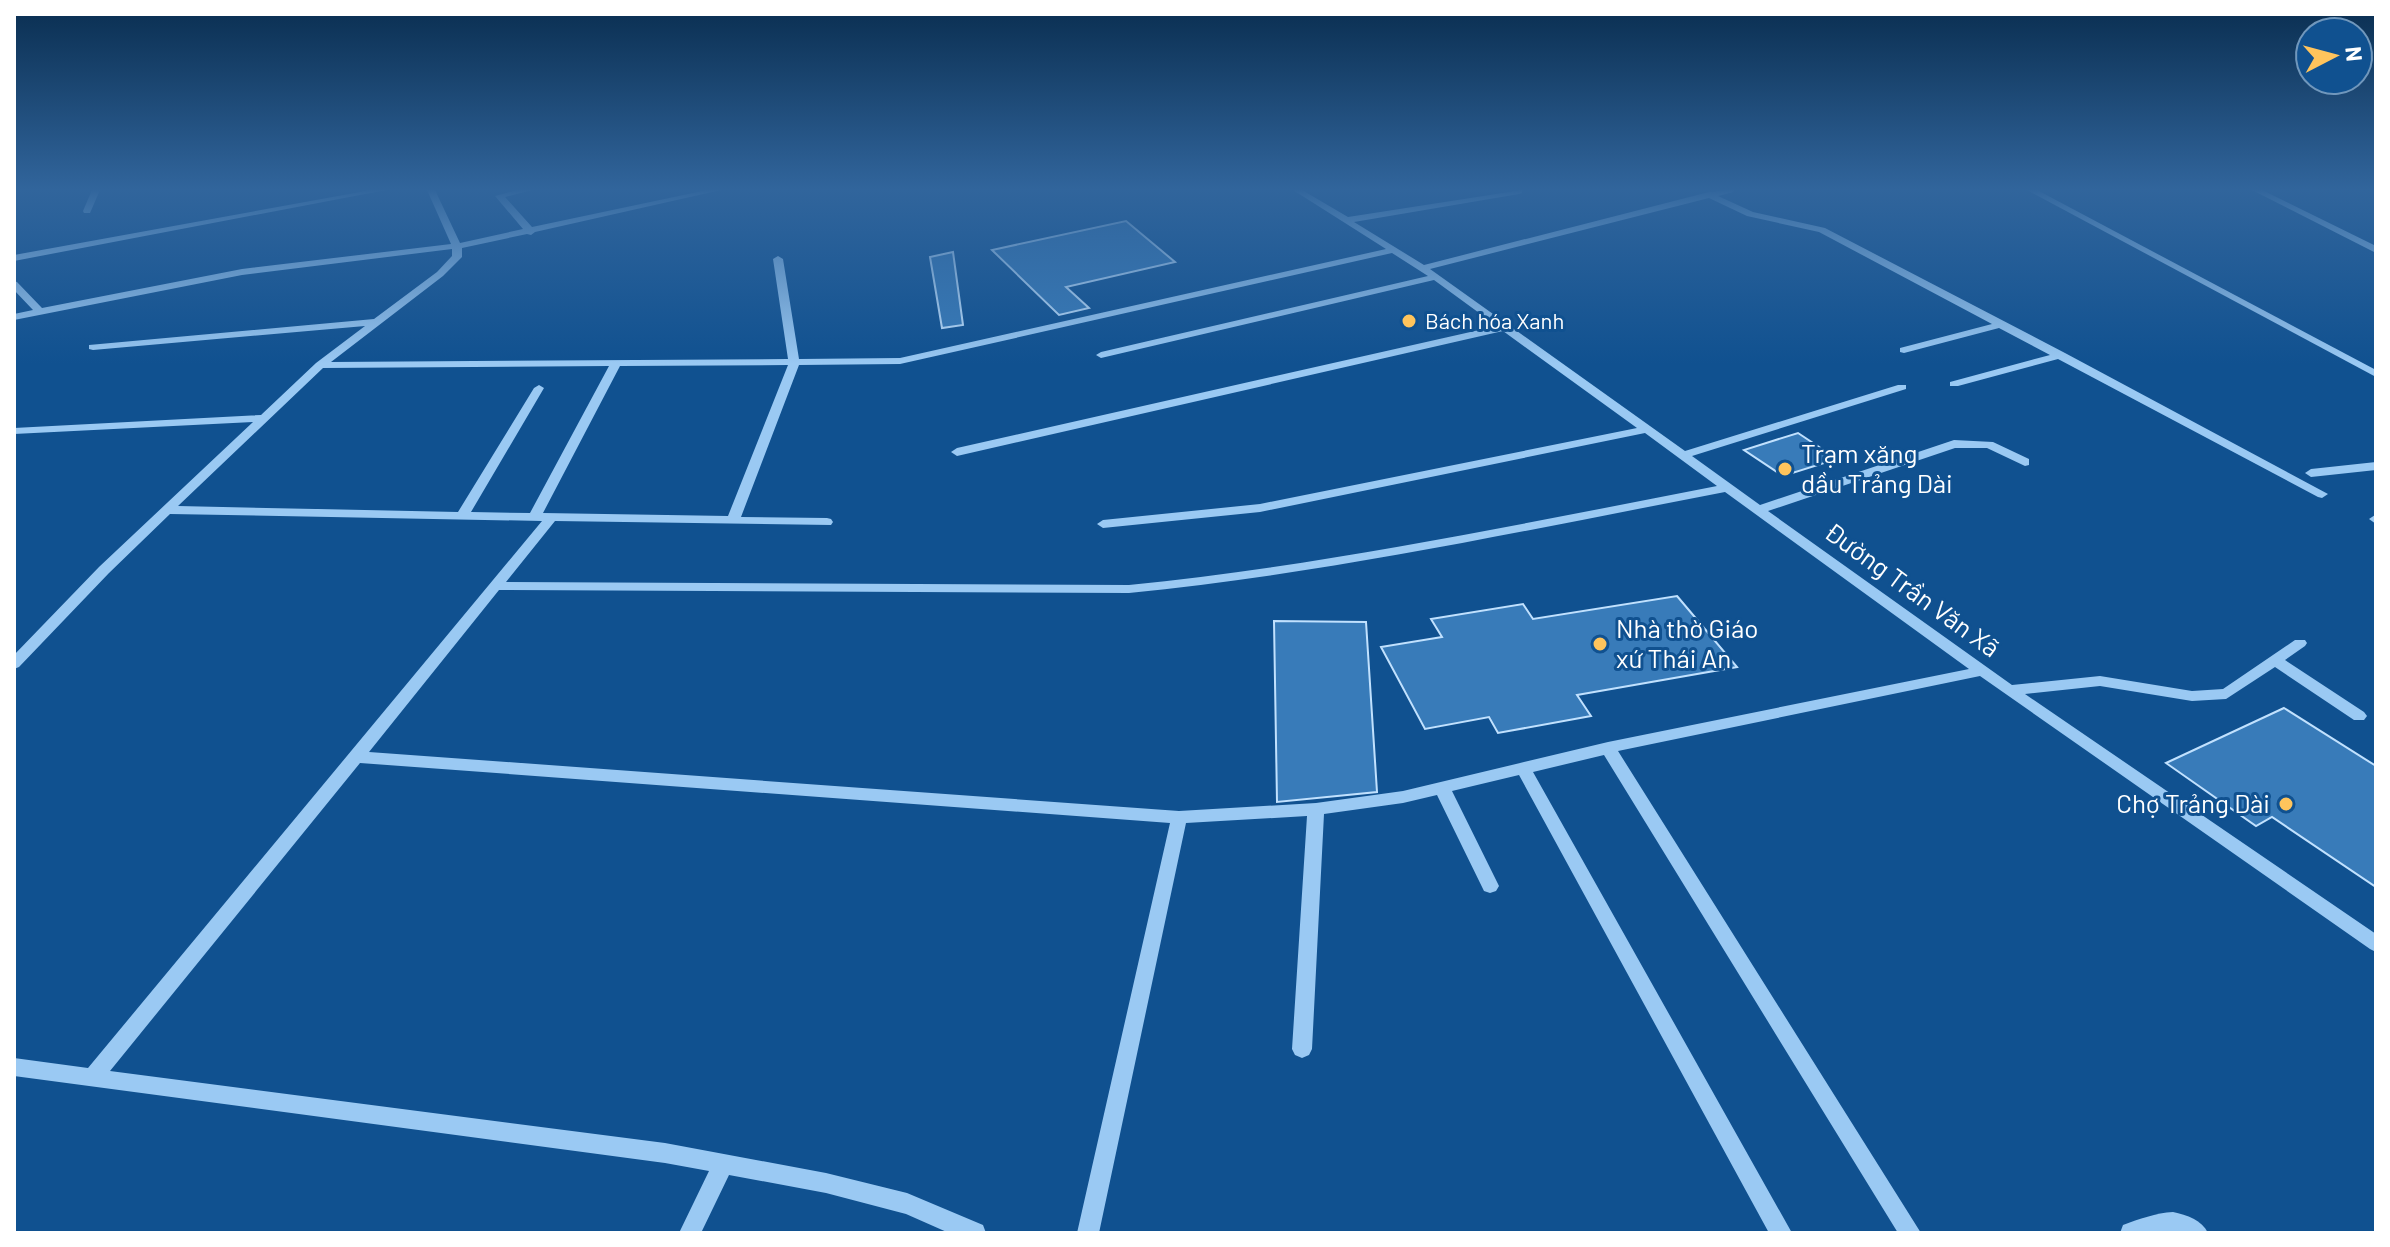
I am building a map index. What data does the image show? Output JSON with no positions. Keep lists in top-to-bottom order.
{
  "streets": {
    "street": ["Đường Trần Văn Xã"]
  },
  "places": [
    "Bách hóa Xanh",
    "Trạm xăng dầu Trảng Dài",
    "Nhà thờ Giáo xứ Thái An",
    "Chợ Trảng Dài"
  ],
  "north": "right"
}
